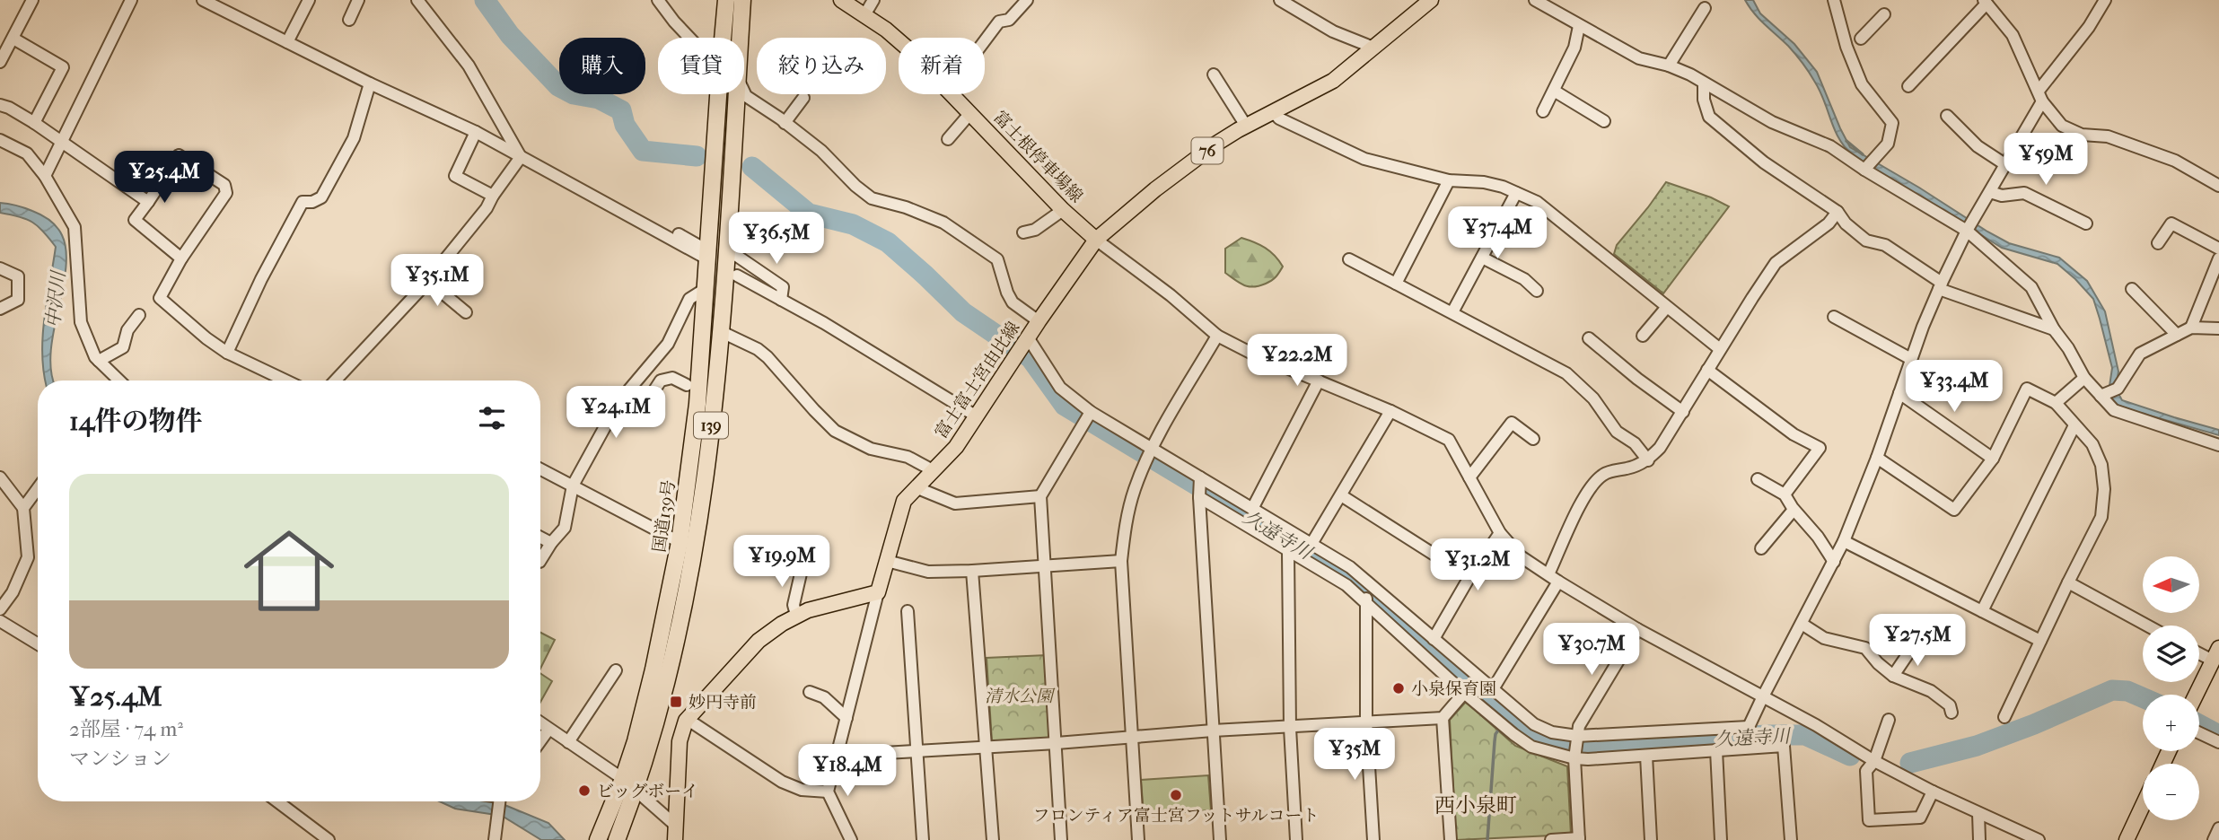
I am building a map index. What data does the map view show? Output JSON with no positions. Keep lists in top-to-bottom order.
{
  "streets": {
    "highway": ["139", "国道139号"],
    "main road": ["76", "富士根停車場線", "富士富士宮由比線"]
  },
  "crossings": [
    ["富士根停車場線", "富士富士宮由比線"]
  ],
  "districts": ["西小泉町"],
  "water": ["中沢川", "久遠寺川"],
  "parks": ["清水公園"],
  "places": {
    "other": ["小泉保育園", "ビッグボーイ", "フロンティア富士宮フットサルコート"],
    "transit": ["妙円寺前"]
  },
  "north": "left",
  "page": {
    "chip": [
      "購入",
      "賃貸",
      "絞り込み",
      "新着"
    ],
    "price": [
      "¥59M",
      "¥25.4M",
      "¥37.4M",
      "¥36.5M",
      "¥35.1M",
      "¥22.2M",
      "¥33.4M",
      "¥24.1M",
      "¥19.9M",
      "¥31.2M",
      "¥27.5M",
      "¥30.7M",
      "¥35M",
      "¥18.4M"
    ],
    "heading": "14件の物件",
    "list": [
      {
        "name": "¥25.4M",
        "note": "2部屋 · 74 m² · マンション"
      }
    ],
    "map_buttons": ["+", "−"]
  }
}
